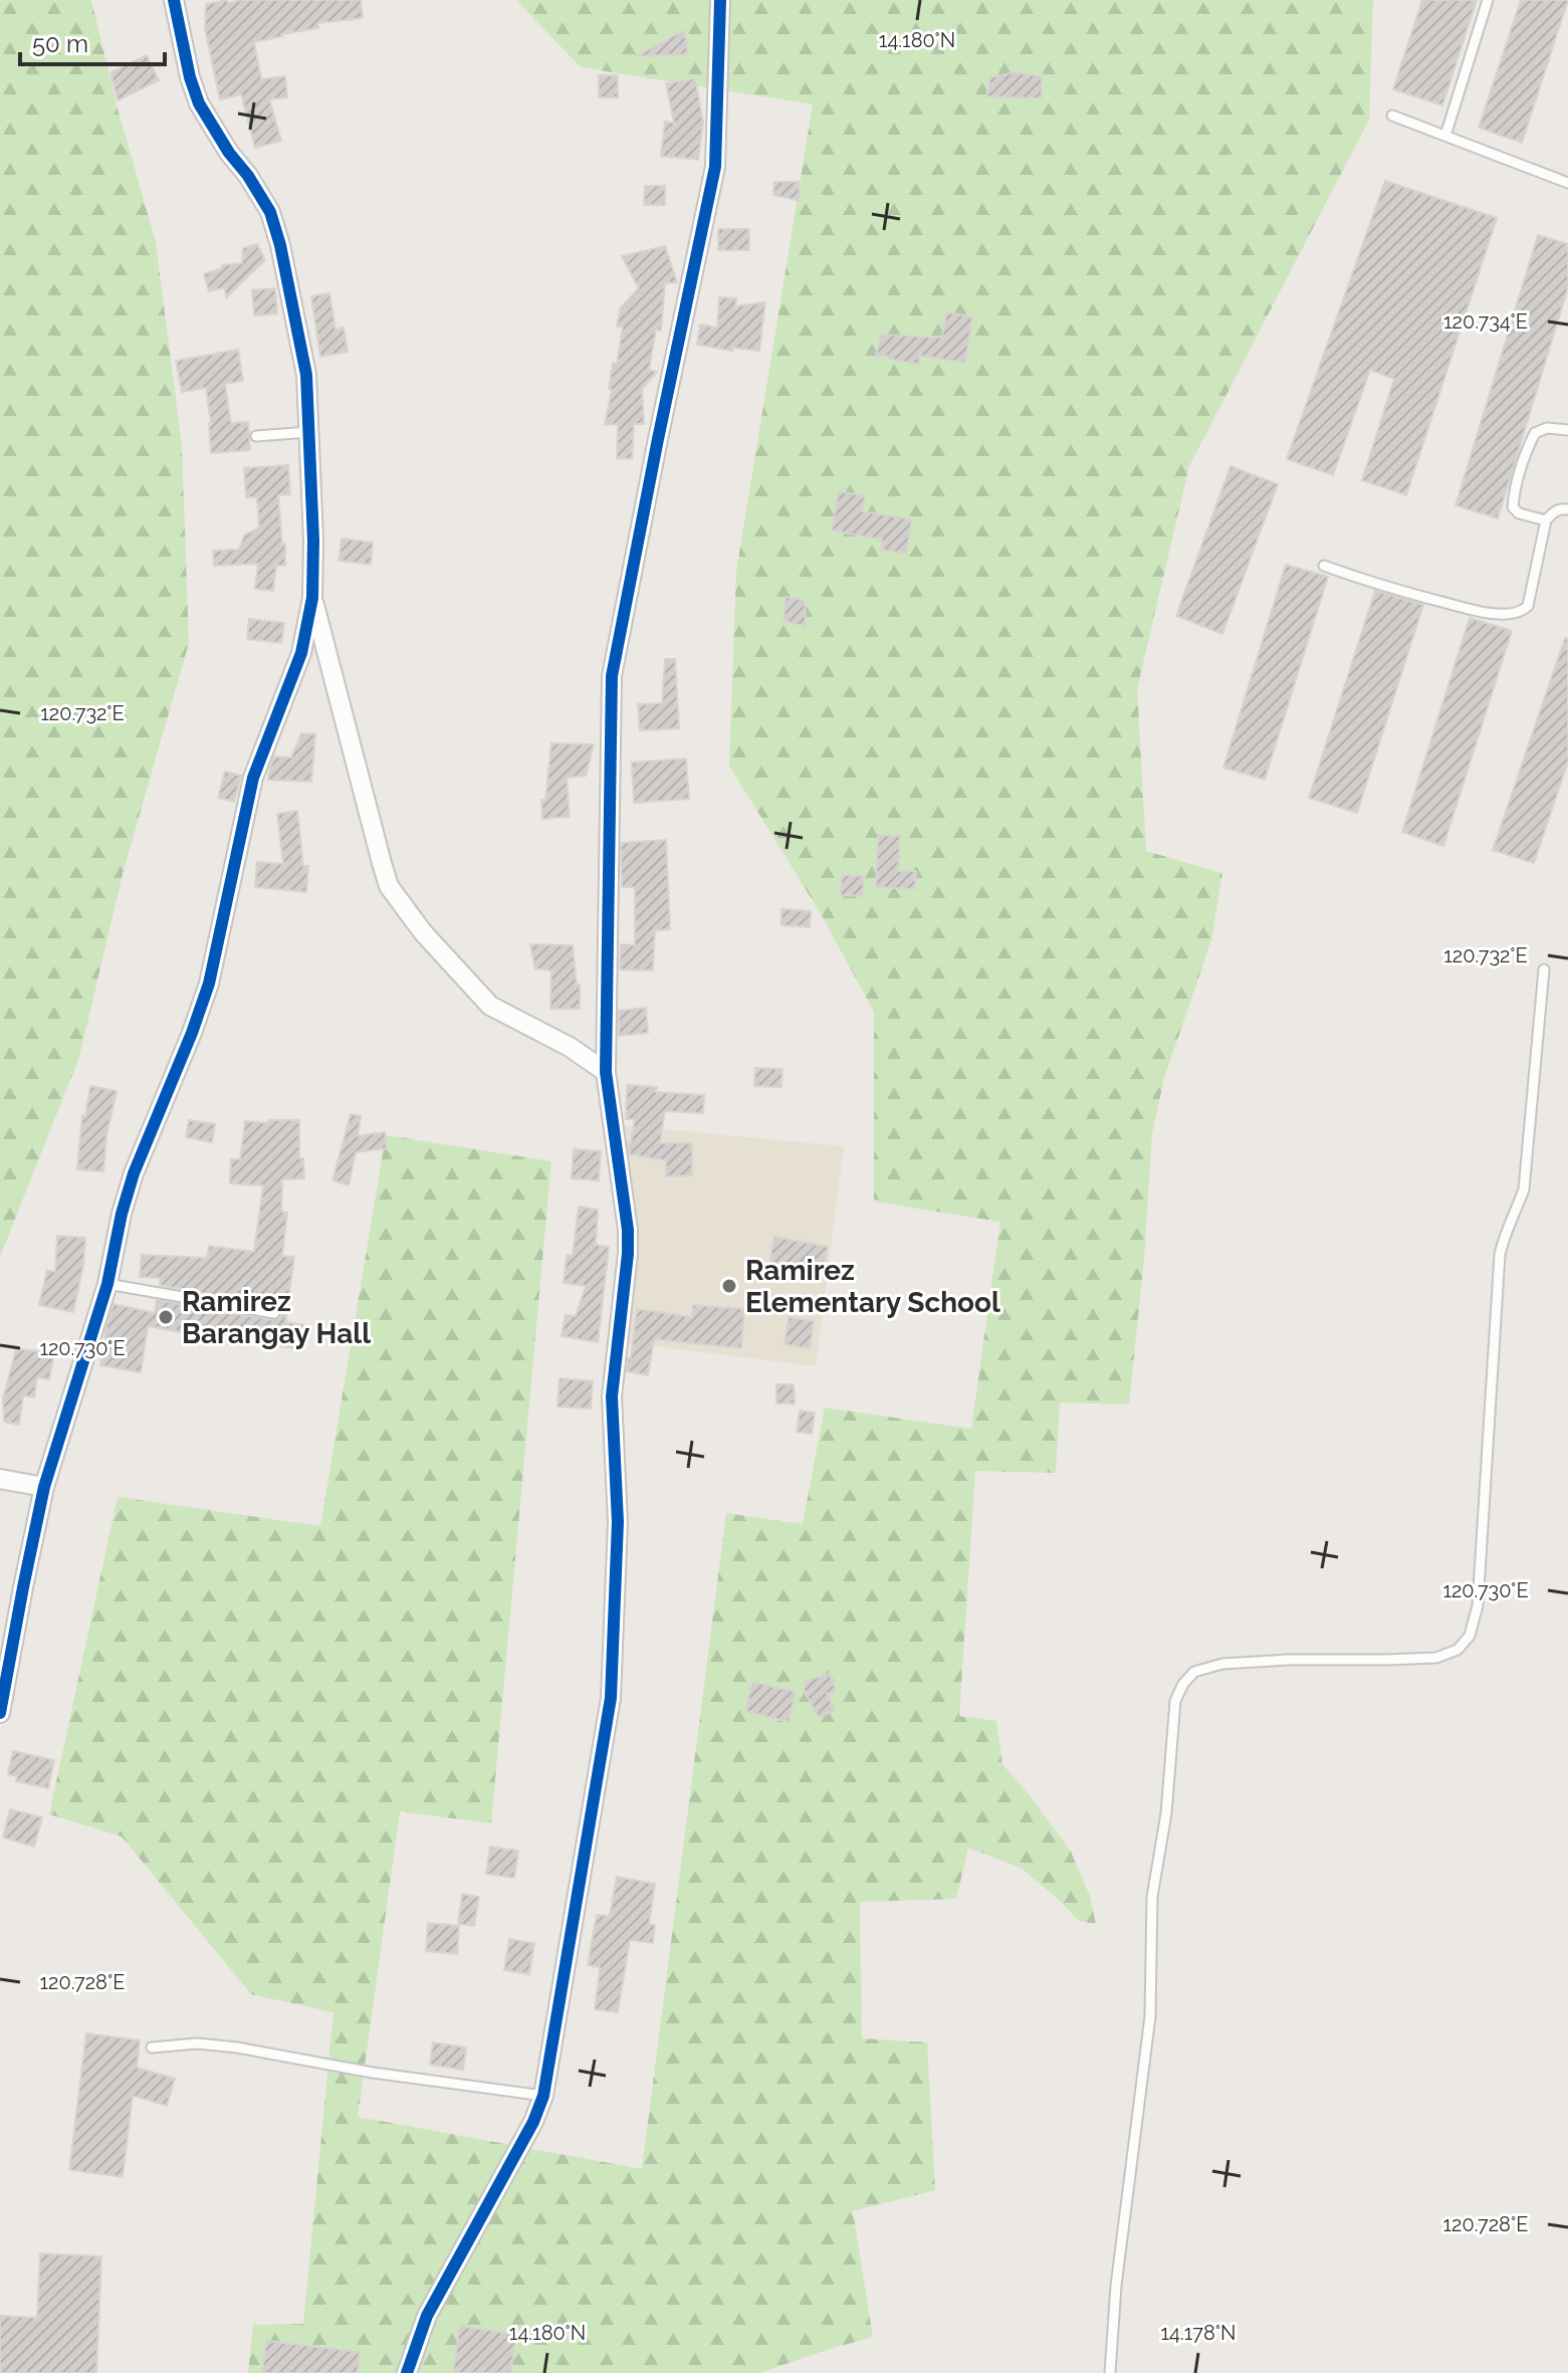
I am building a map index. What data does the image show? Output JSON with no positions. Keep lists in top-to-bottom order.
{
  "places": ["Ramirez Elementary School", "Ramirez Barangay Hall"],
  "scale_bar": "50 m",
  "coordinates": [
    "14.180°N",
    "120.734°E",
    "120.732°E",
    "120.730°E",
    "120.728°E",
    "14.178°N"
  ]
}
